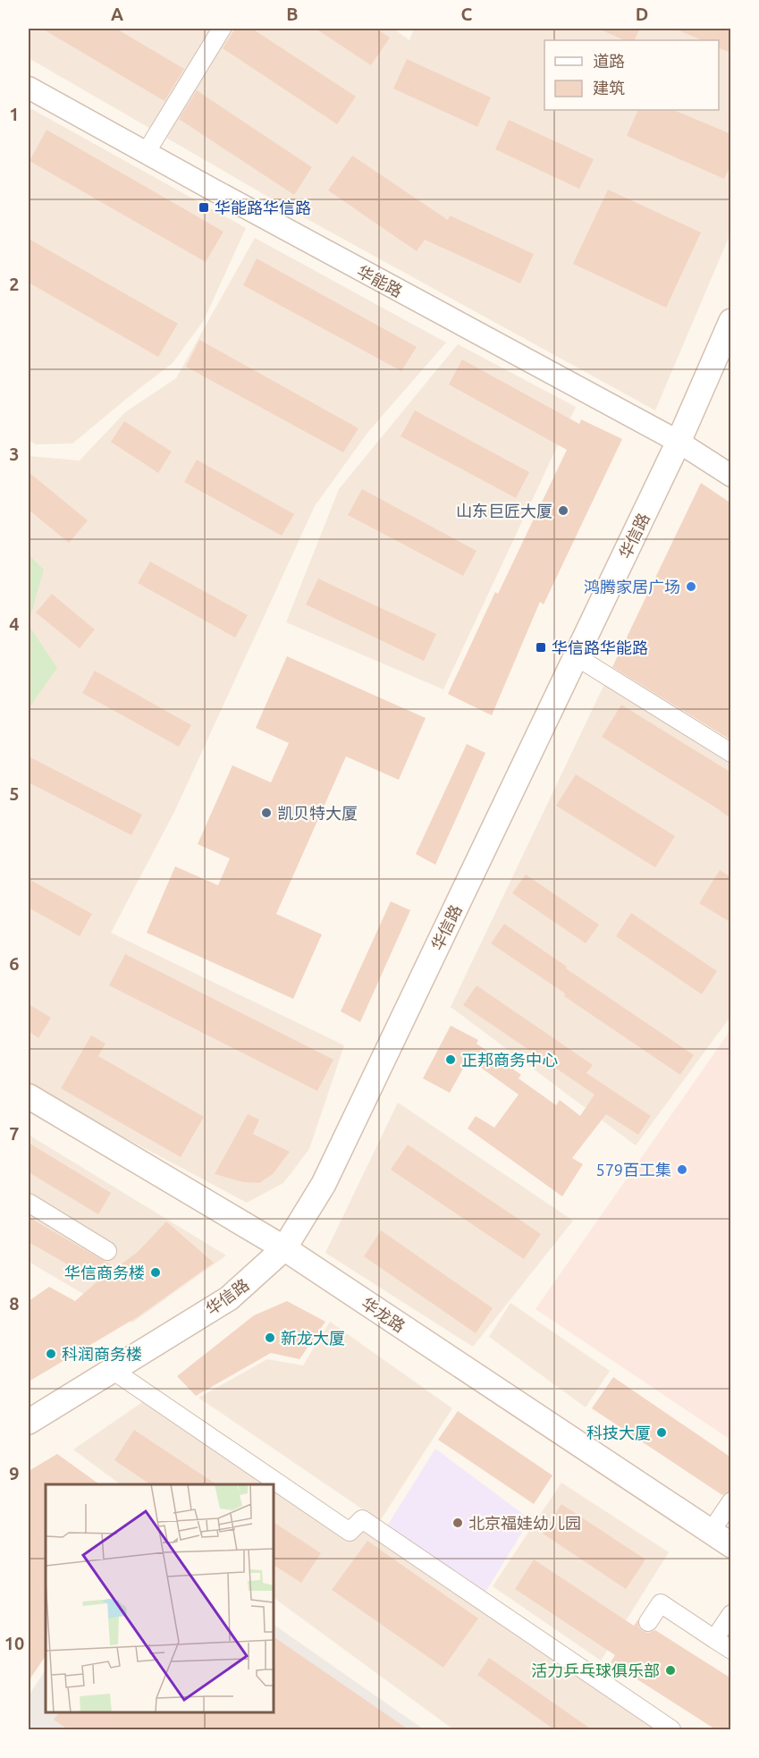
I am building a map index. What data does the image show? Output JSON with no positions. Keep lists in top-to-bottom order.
{
  "streets": {
    "main road": ["华信路", "华龙路"],
    "street": ["华能路"]
  },
  "crossings": [
    ["华能路", "华信路"],
    ["华信路", "华龙路"]
  ],
  "places": {
    "transit": ["华能路华信路", "华信路华能路"],
    "other": [
      "山东巨匠大厦",
      "鸿腾家居广场",
      "凯贝特大厦",
      "正邦商务中心",
      "579百工集",
      "华信商务楼",
      "新龙大厦",
      "科润商务楼",
      "科技大厦",
      "北京福娃幼儿园",
      "活力乒乓球俱乐部"
    ]
  },
  "legend": ["道路", "建筑"],
  "grid": {
    "columns": [
      "A",
      "B",
      "C",
      "D"
    ],
    "rows": [
      "1",
      "2",
      "3",
      "4",
      "5",
      "6",
      "7",
      "8",
      "9",
      "10"
    ]
  }
}
